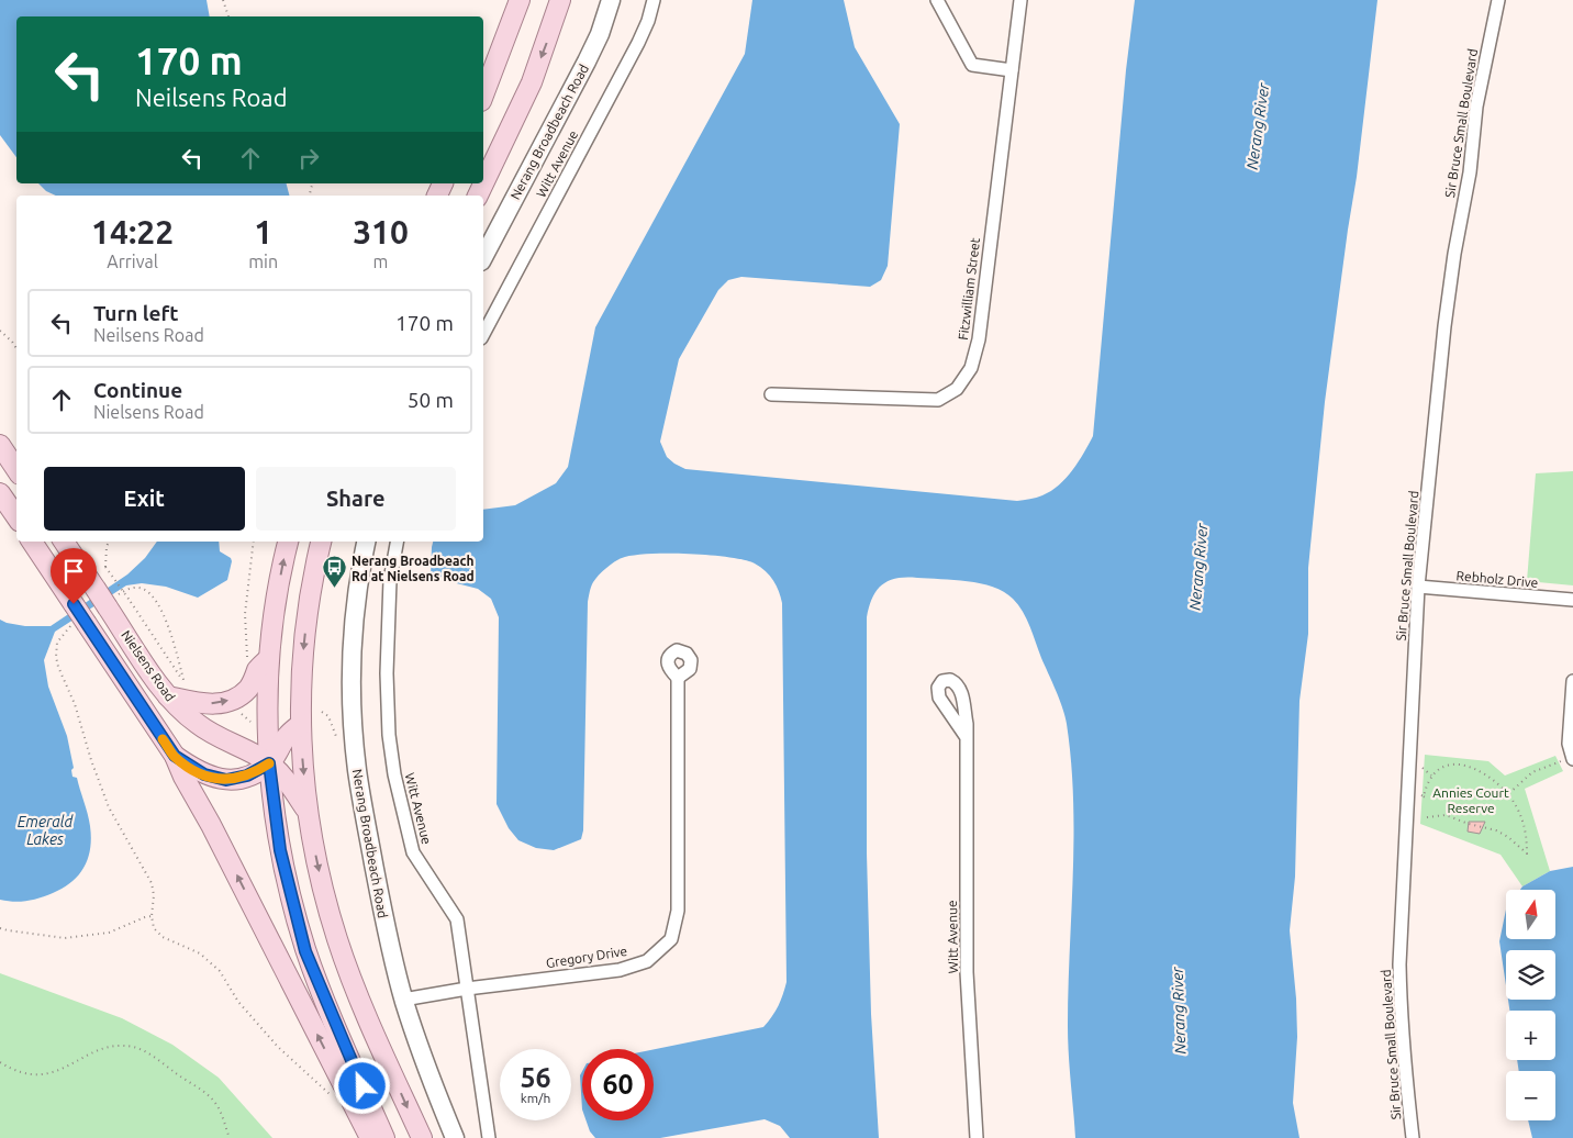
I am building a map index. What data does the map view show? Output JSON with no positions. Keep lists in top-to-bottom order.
{
  "streets": {
    "main road": ["Nielsens Road"],
    "street": [
      "Sir Bruce Small Boulevard",
      "Nerang Broadbeach Road",
      "Witt Avenue",
      "Fitzwilliam Street",
      "Rebholz Drive",
      "Gregory Drive"
    ]
  },
  "crossings": [
    ["Sir Bruce Small Boulevard", "Rebholz Drive"],
    ["Nerang Broadbeach Road", "Gregory Drive"],
    ["Witt Avenue", "Gregory Drive"]
  ],
  "water": ["Nerang River", "Emerald Lakes"],
  "parks": ["Annies Court Reserve"],
  "places": {
    "bus stop": ["Nerang Broadbeach Rd at Nielsens Road"]
  },
  "north": "top",
  "page": {
    "turn": ["170 m", "Neilsens Road"],
    "eta": [
      "14:22",
      "Arrival",
      "1",
      "min",
      "310",
      "m"
    ],
    "list": [
      {
        "name": "Turn left",
        "note": "Neilsens Road",
        "value": "170 m"
      },
      {
        "name": "Continue",
        "note": "Nielsens Road",
        "value": "50 m"
      }
    ],
    "buttons": ["Exit", "Share"],
    "map_buttons": ["+", "−"],
    "speed": "56 km/h",
    "limit": "60"
  }
}
